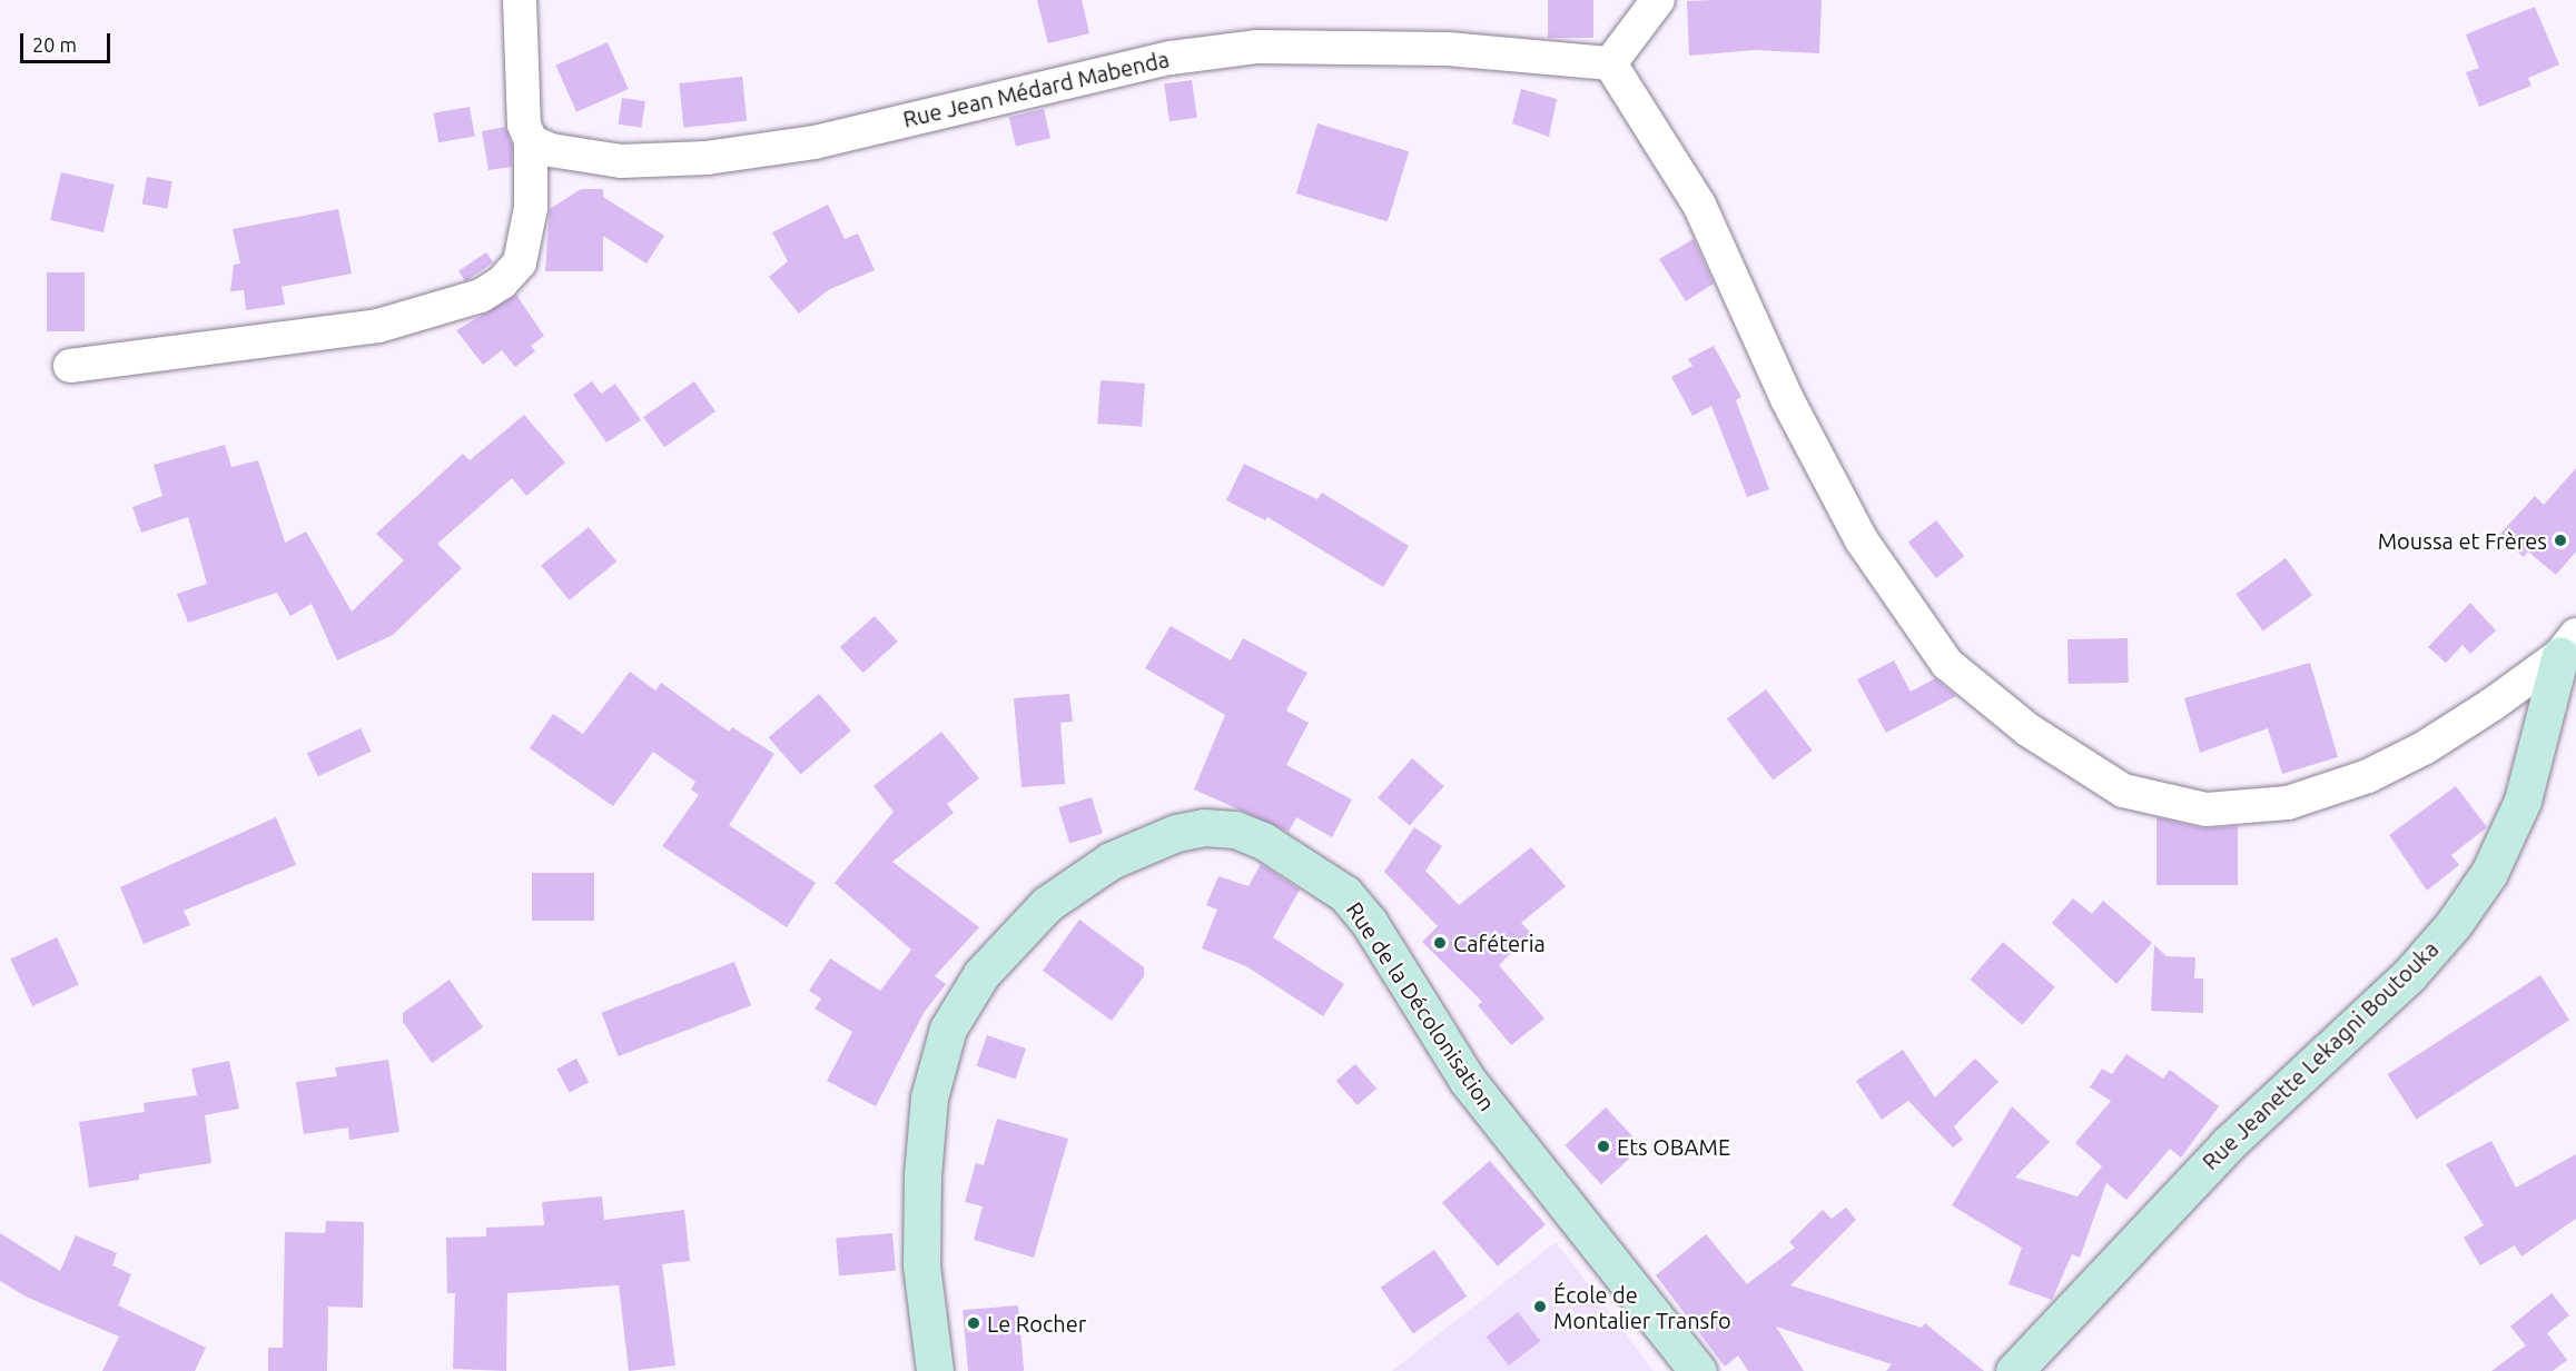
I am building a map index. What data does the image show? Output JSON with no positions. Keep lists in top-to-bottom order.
{
  "streets": {
    "street": ["Rue Jean Médard Mabenda", "Rue de la Décolonisation", "Rue Jeanette Lekagni Boutouka"]
  },
  "places": [
    "Moussa et Frères",
    "Caféteria",
    "Ets OBAME",
    "École de Montalier Transfo",
    "Le Rocher"
  ],
  "scale_bar": "20 m"
}
